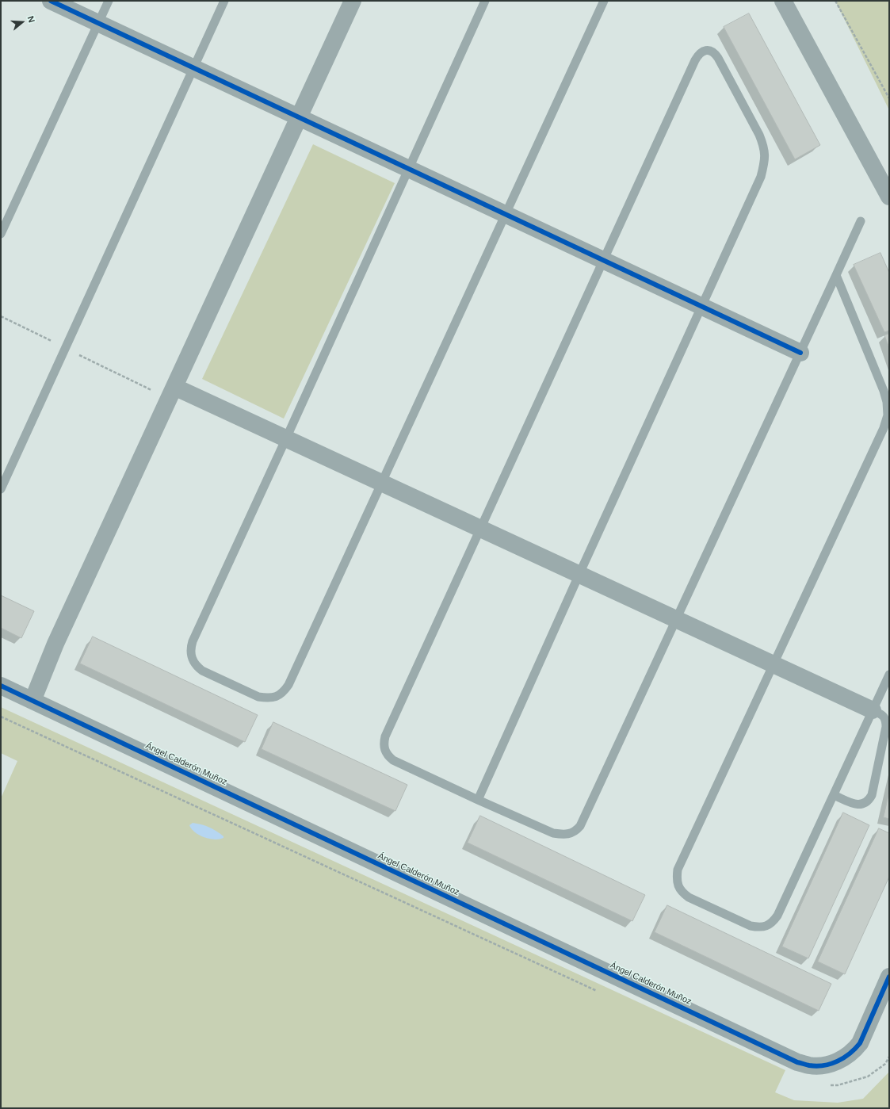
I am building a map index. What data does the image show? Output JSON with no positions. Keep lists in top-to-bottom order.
{
  "streets": {
    "street": ["Ángel Calderón Muñoz"]
  },
  "north": "right"
}
